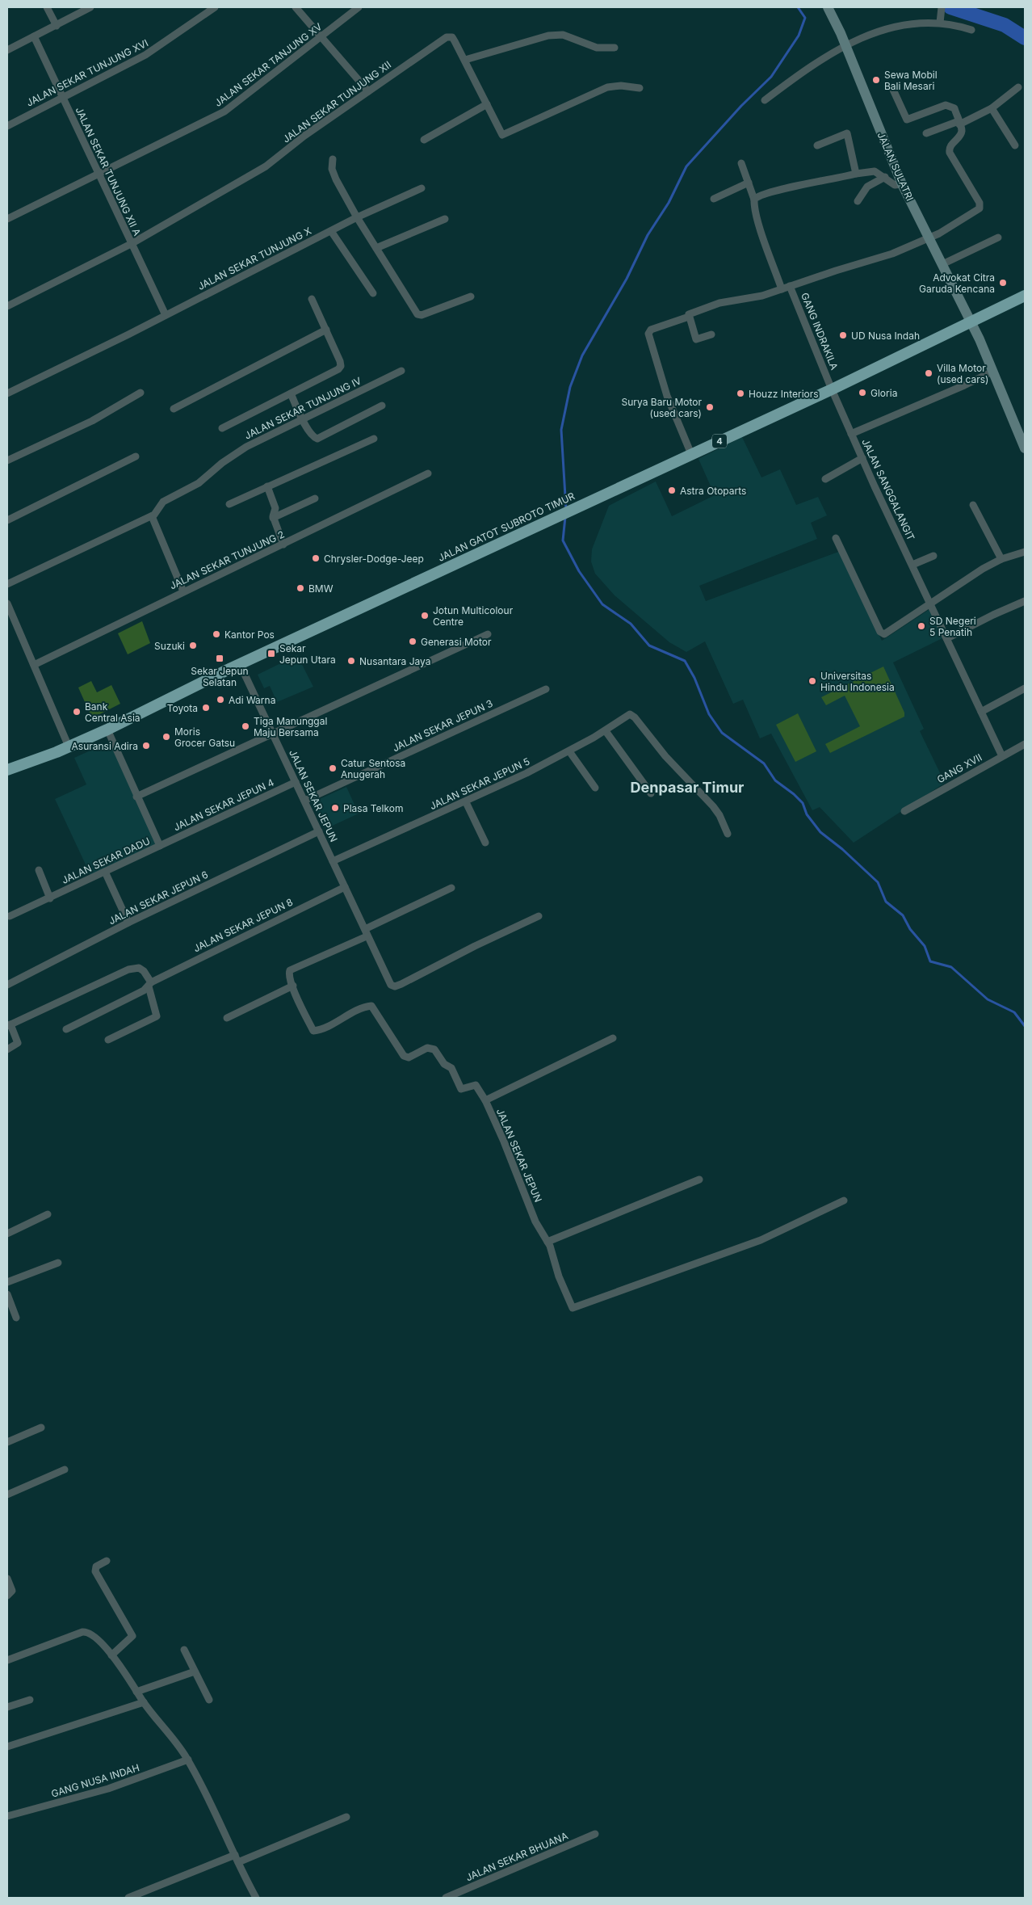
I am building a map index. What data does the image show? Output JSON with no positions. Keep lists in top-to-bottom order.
{
  "streets": {
    "highway": ["4", "JALAN GATOT SUBROTO TIMUR"],
    "main road": ["JALAN SULATRI"],
    "street": [
      "JALAN SEKAR TANJUNG XV",
      "JALAN SEKAR TUNJUNG XVI",
      "JALAN SEKAR TUNJUNG XII",
      "JALAN SEKAR TUNJUNG XII A",
      "JALAN SEKAR TUNJUNG X",
      "GANG INDRAKILA",
      "JALAN SEKAR TUNJUNG IV",
      "JALAN SANGGALANGIT",
      "JALAN SEKAR TUNJUNG 2",
      "JALAN SEKAR JEPUN 3",
      "GANG XVII",
      "JALAN SEKAR JEPUN 5",
      "JALAN SEKAR JEPUN",
      "JALAN SEKAR JEPUN 4",
      "JALAN SEKAR DADU",
      "JALAN SEKAR JEPUN 6",
      "JALAN SEKAR JEPUN 8",
      "GANG NUSA INDAH",
      "JALAN SEKAR BHUANA"
    ]
  },
  "crossings": [
    ["JALAN SEKAR TANJUNG XV", "JALAN SEKAR TUNJUNG XII A"],
    ["JALAN SEKAR TUNJUNG XVI", "JALAN SEKAR TUNJUNG XII A"],
    ["JALAN SEKAR TUNJUNG XII", "JALAN SEKAR TUNJUNG XII A"],
    ["JALAN SULATRI", "4"],
    ["JALAN SULATRI", "JALAN GATOT SUBROTO TIMUR"],
    ["JALAN SEKAR TUNJUNG XII A", "JALAN SEKAR TUNJUNG X"],
    ["GANG INDRAKILA", "JALAN SANGGALANGIT"],
    ["GANG INDRAKILA", "JALAN GATOT SUBROTO TIMUR"],
    ["4", "JALAN GATOT SUBROTO TIMUR"],
    ["JALAN SANGGALANGIT", "JALAN GATOT SUBROTO TIMUR"],
    ["JALAN SANGGALANGIT", "GANG XVII"],
    ["JALAN GATOT SUBROTO TIMUR", "JALAN SEKAR JEPUN"],
    ["JALAN GATOT SUBROTO TIMUR", "JALAN SEKAR DADU"],
    ["JALAN SEKAR JEPUN 3", "JALAN SEKAR JEPUN"],
    ["JALAN SEKAR JEPUN 5", "JALAN SEKAR JEPUN"],
    ["JALAN SEKAR JEPUN", "JALAN SEKAR JEPUN 4"],
    ["JALAN SEKAR JEPUN", "JALAN SEKAR JEPUN 6"],
    ["JALAN SEKAR JEPUN", "JALAN SEKAR JEPUN 8"],
    ["JALAN SEKAR JEPUN 4", "JALAN SEKAR DADU"]
  ],
  "districts": ["Denpasar Timur"],
  "places": {
    "other": [
      "Sewa Mobil Bali Mesari",
      "Advokat Citra Garuda Kencana",
      "UD Nusa Indah",
      "Villa Motor (used cars)",
      "Gloria",
      "Houzz Interiors",
      "Surya Baru Motor (used cars)",
      "Astra Otoparts",
      "Chrysler-Dodge-Jeep",
      "BMW",
      "Jotun Multicolour Centre",
      "SD Negeri 5 Penatih",
      "Kantor Pos",
      "Generasi Motor",
      "Suzuki",
      "Nusantara Jaya",
      "Universitas Hindu Indonesia",
      "Adi Warna",
      "Toyota",
      "Bank Central Asia",
      "Tiga Manunggal Maju Bersama",
      "Moris Grocer Gatsu",
      "Asuransi Adira",
      "Catur Sentosa Anugerah",
      "Plasa Telkom"
    ],
    "transit": ["Sekar Jepun Utara", "Sekar Jepun Selatan"]
  }
}
